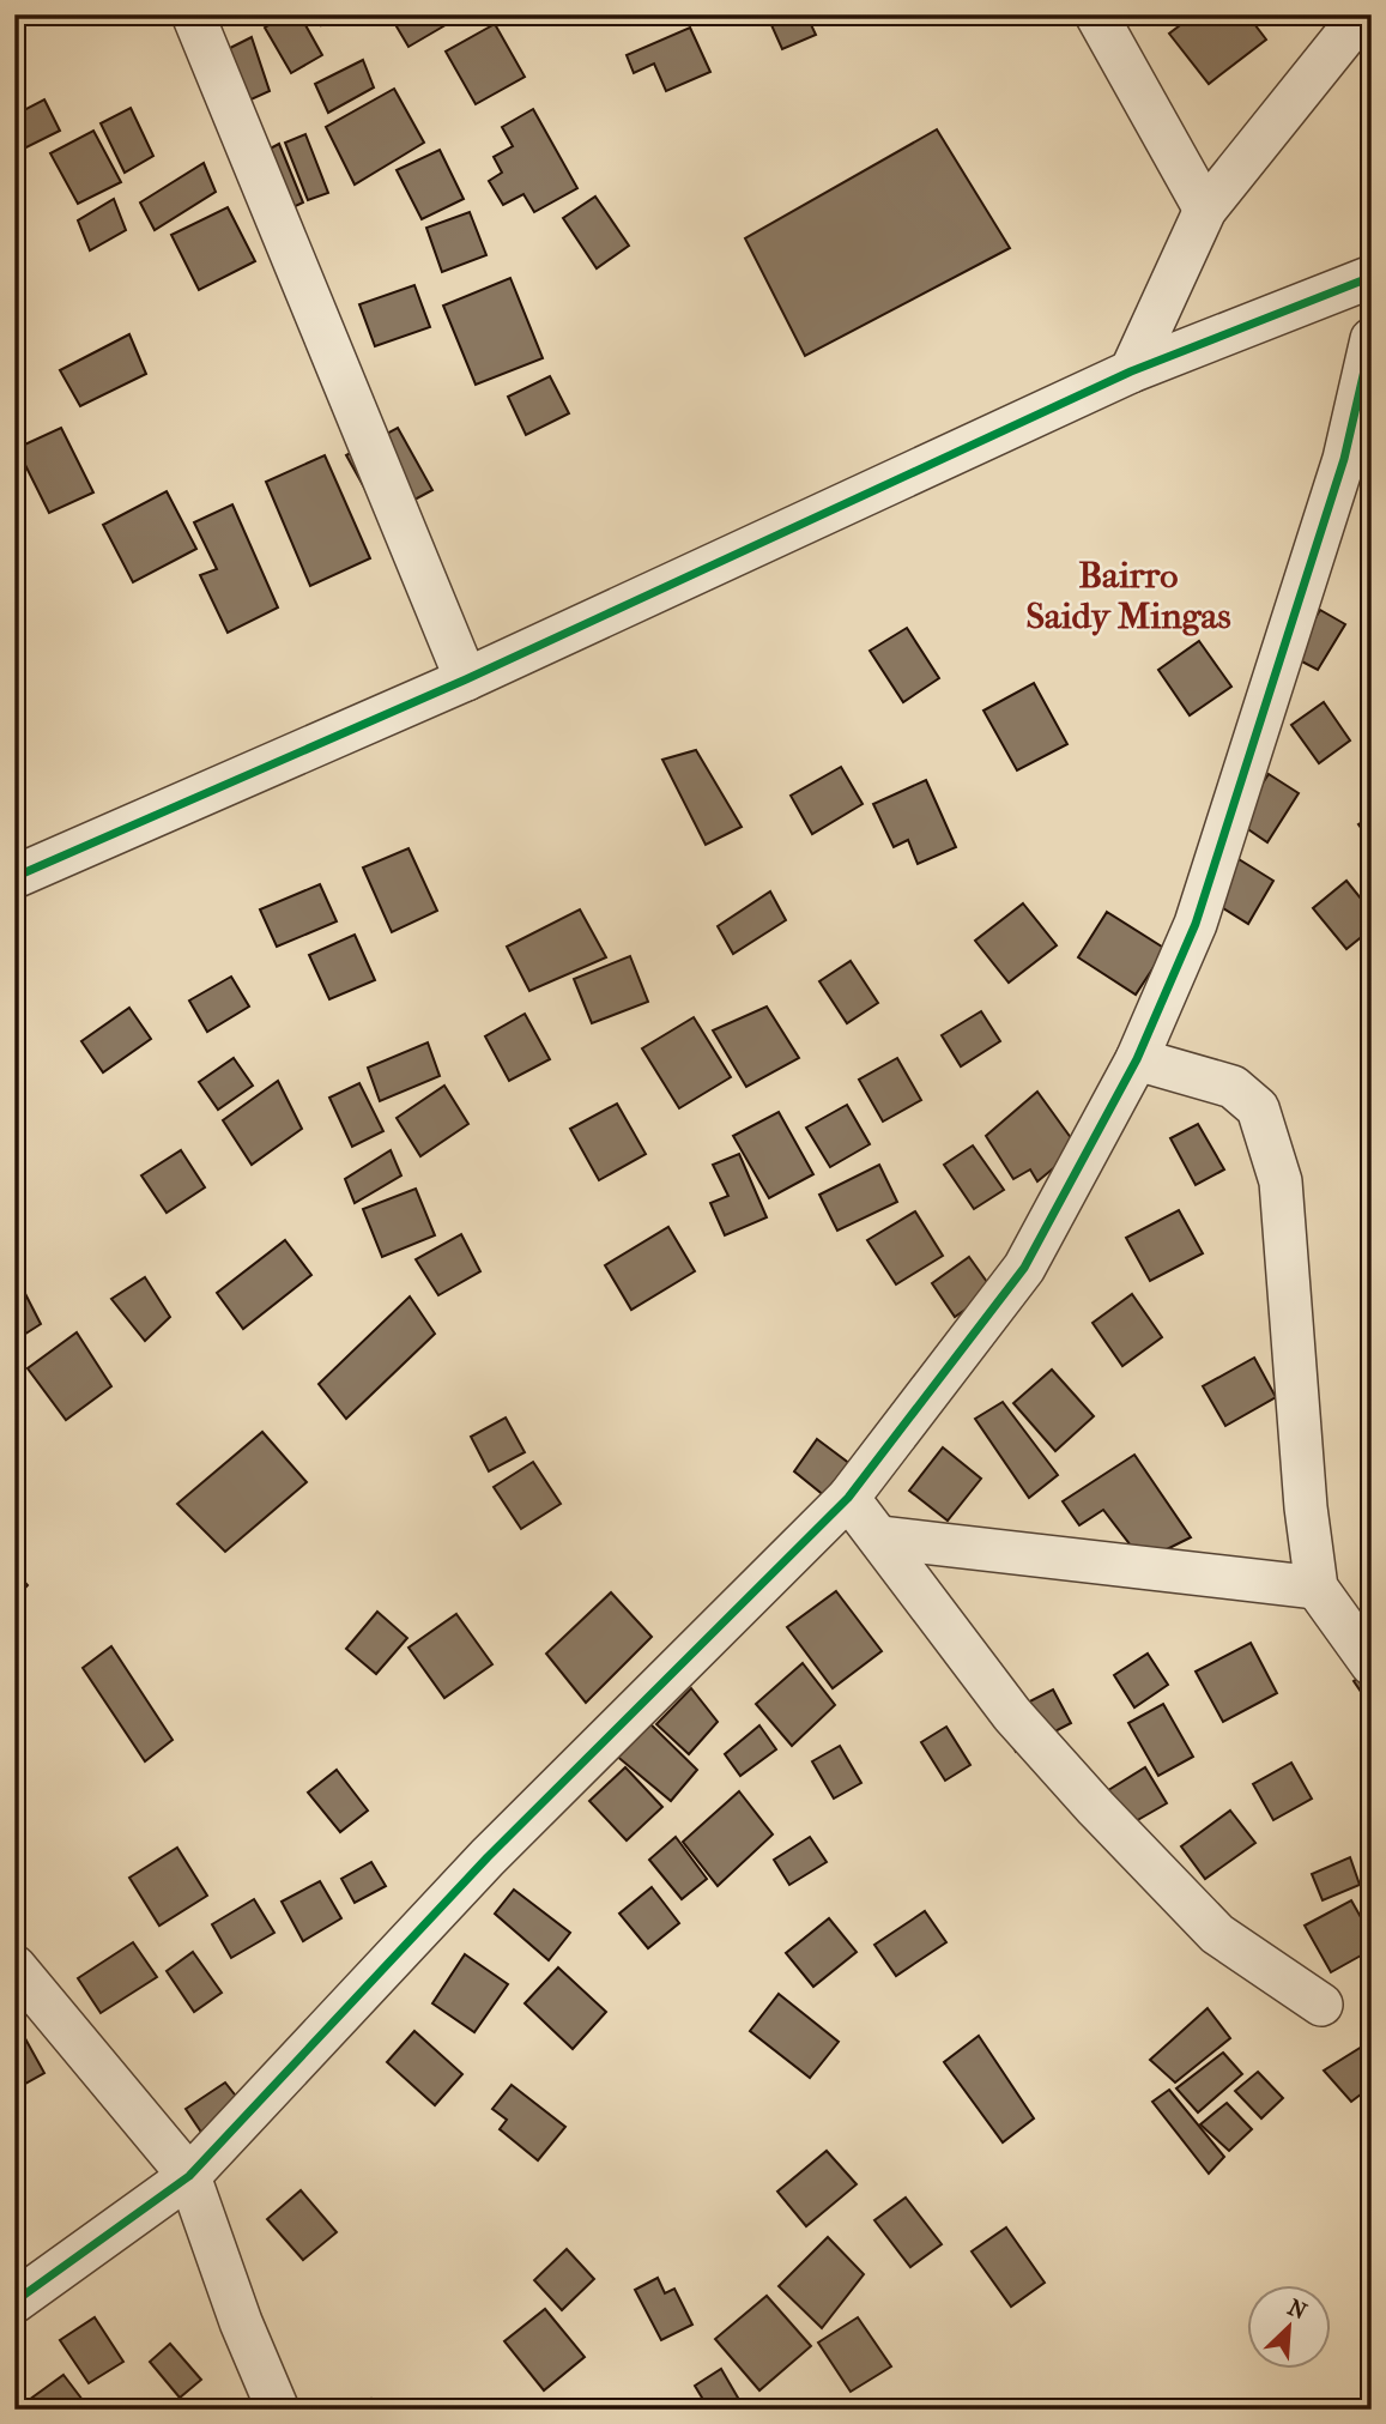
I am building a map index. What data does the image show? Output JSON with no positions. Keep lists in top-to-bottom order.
{
  "districts": ["Bairro Saidy Mingas"],
  "north": "top right"
}
